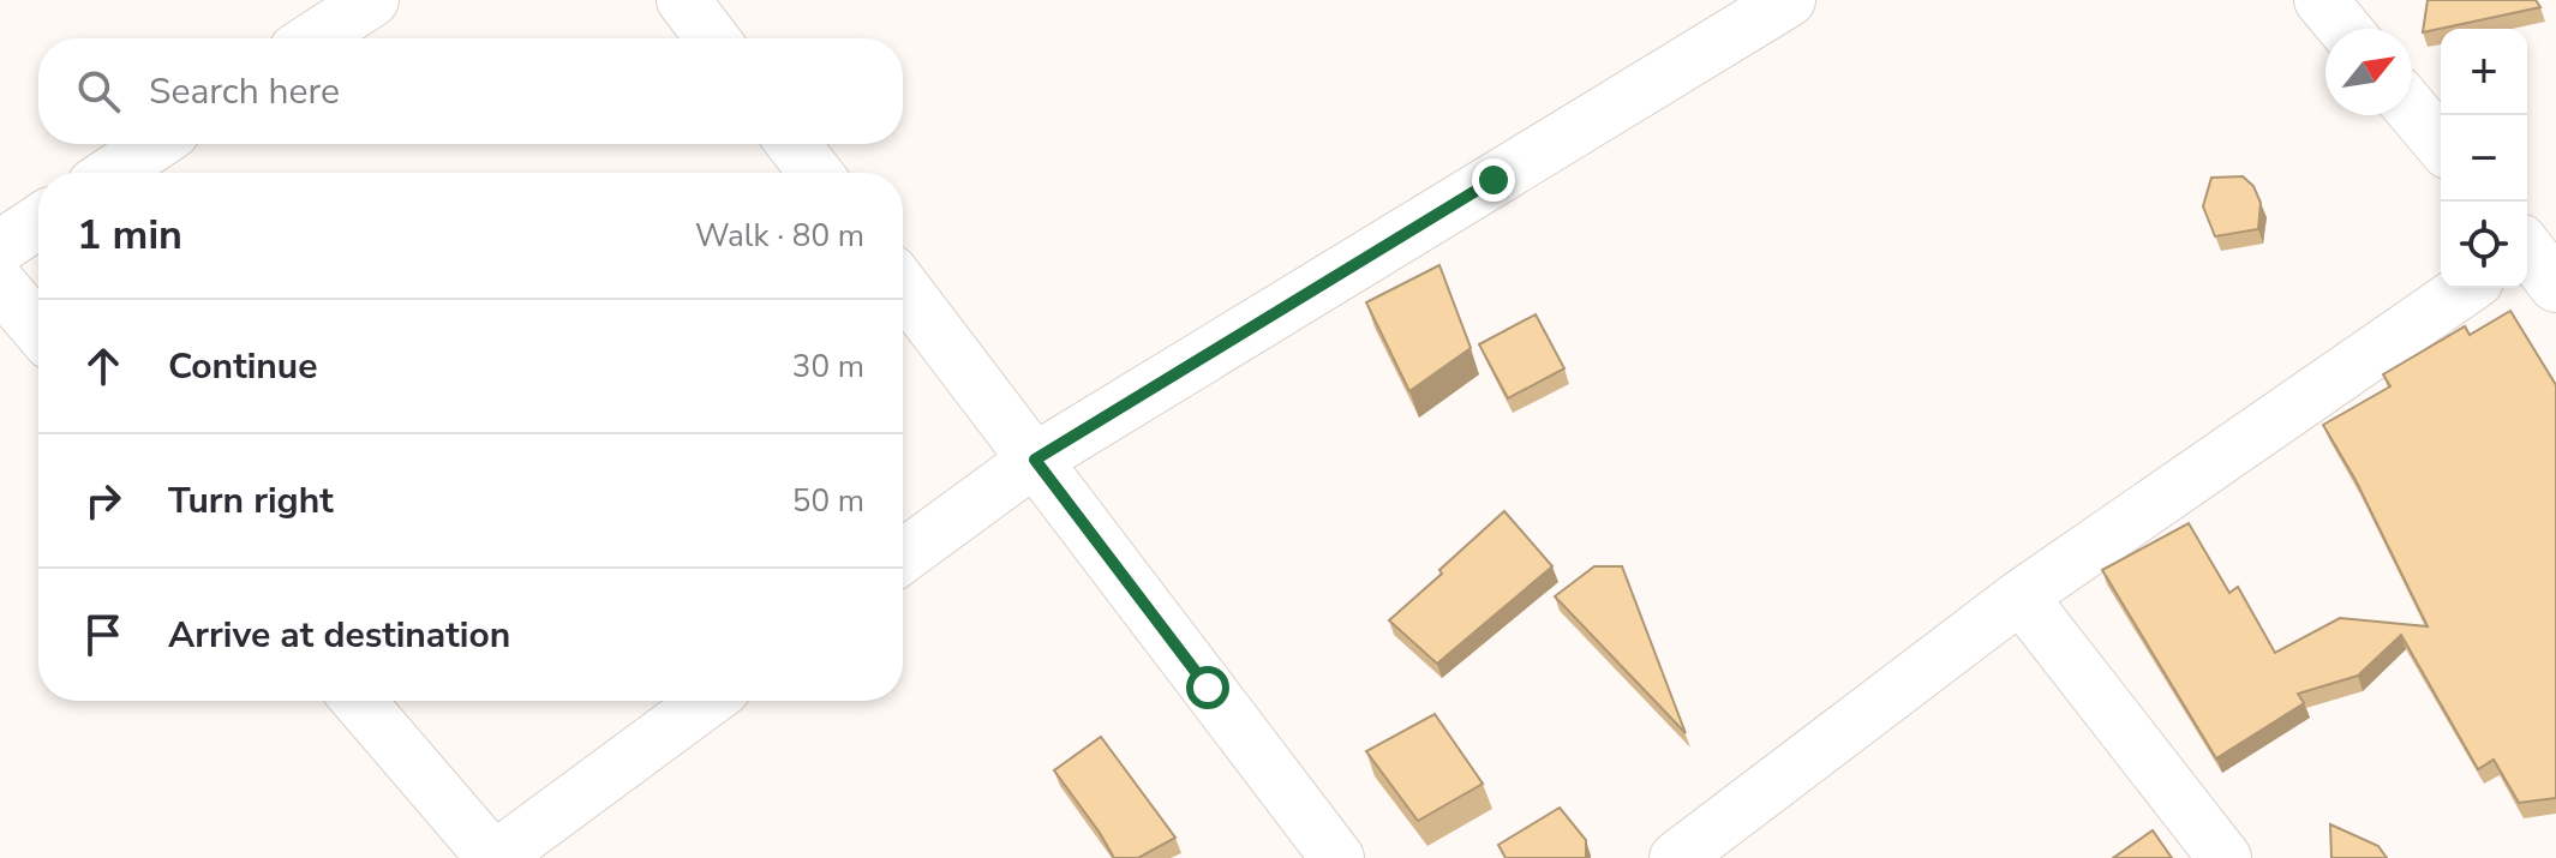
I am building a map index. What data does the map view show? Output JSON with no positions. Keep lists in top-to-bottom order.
{
  "north": "top right",
  "page": {
    "map_buttons": ["+", "−"],
    "search": "Search here",
    "heading": ["1 min", "Walk · 80 m"],
    "list": [
      ["Continue", "30 m"],
      ["Turn right", "50 m"],
      "Arrive at destination"
    ]
  }
}
